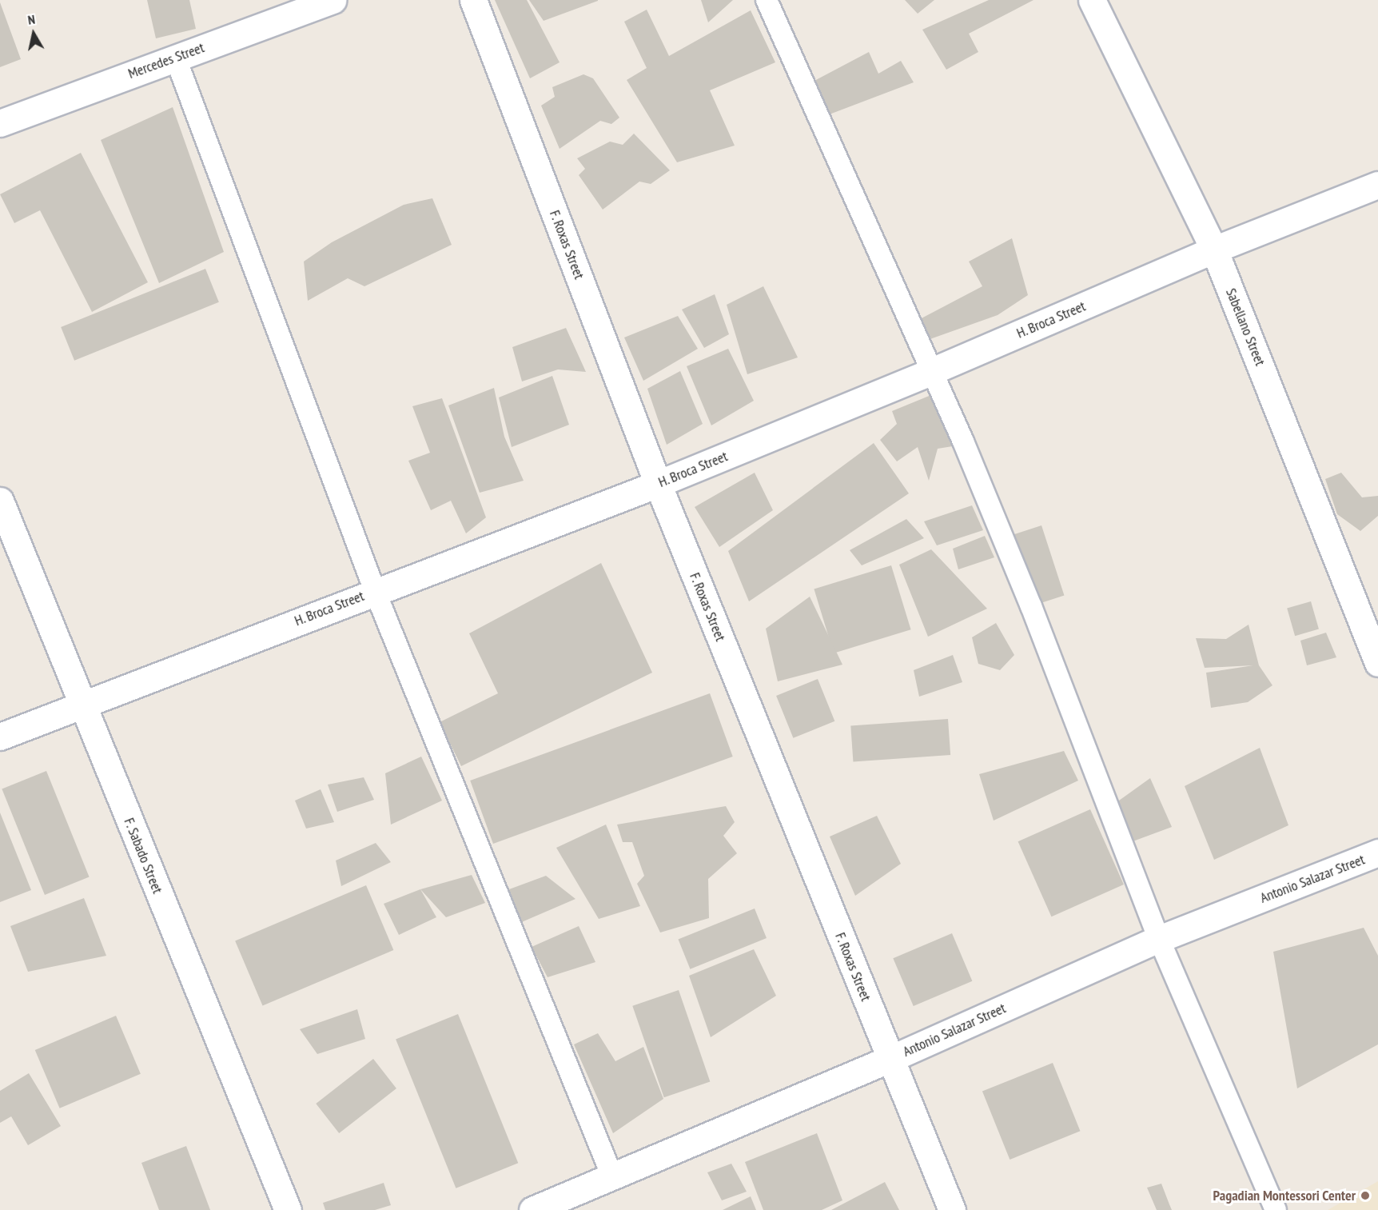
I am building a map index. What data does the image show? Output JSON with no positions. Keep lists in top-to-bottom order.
{
  "streets": {
    "street": [
      "Mercedes Street",
      "F. Roxas Street",
      "H. Broca Street",
      "Sabellano Street",
      "F. Sabado Street",
      "Antonio Salazar Street"
    ]
  },
  "crossings": [
    ["F. Roxas Street", "H. Broca Street"],
    ["F. Roxas Street", "Antonio Salazar Street"],
    ["H. Broca Street", "Sabellano Street"],
    ["H. Broca Street", "F. Sabado Street"]
  ],
  "places": ["Pagadian Montessori Center"],
  "north": "top"
}
